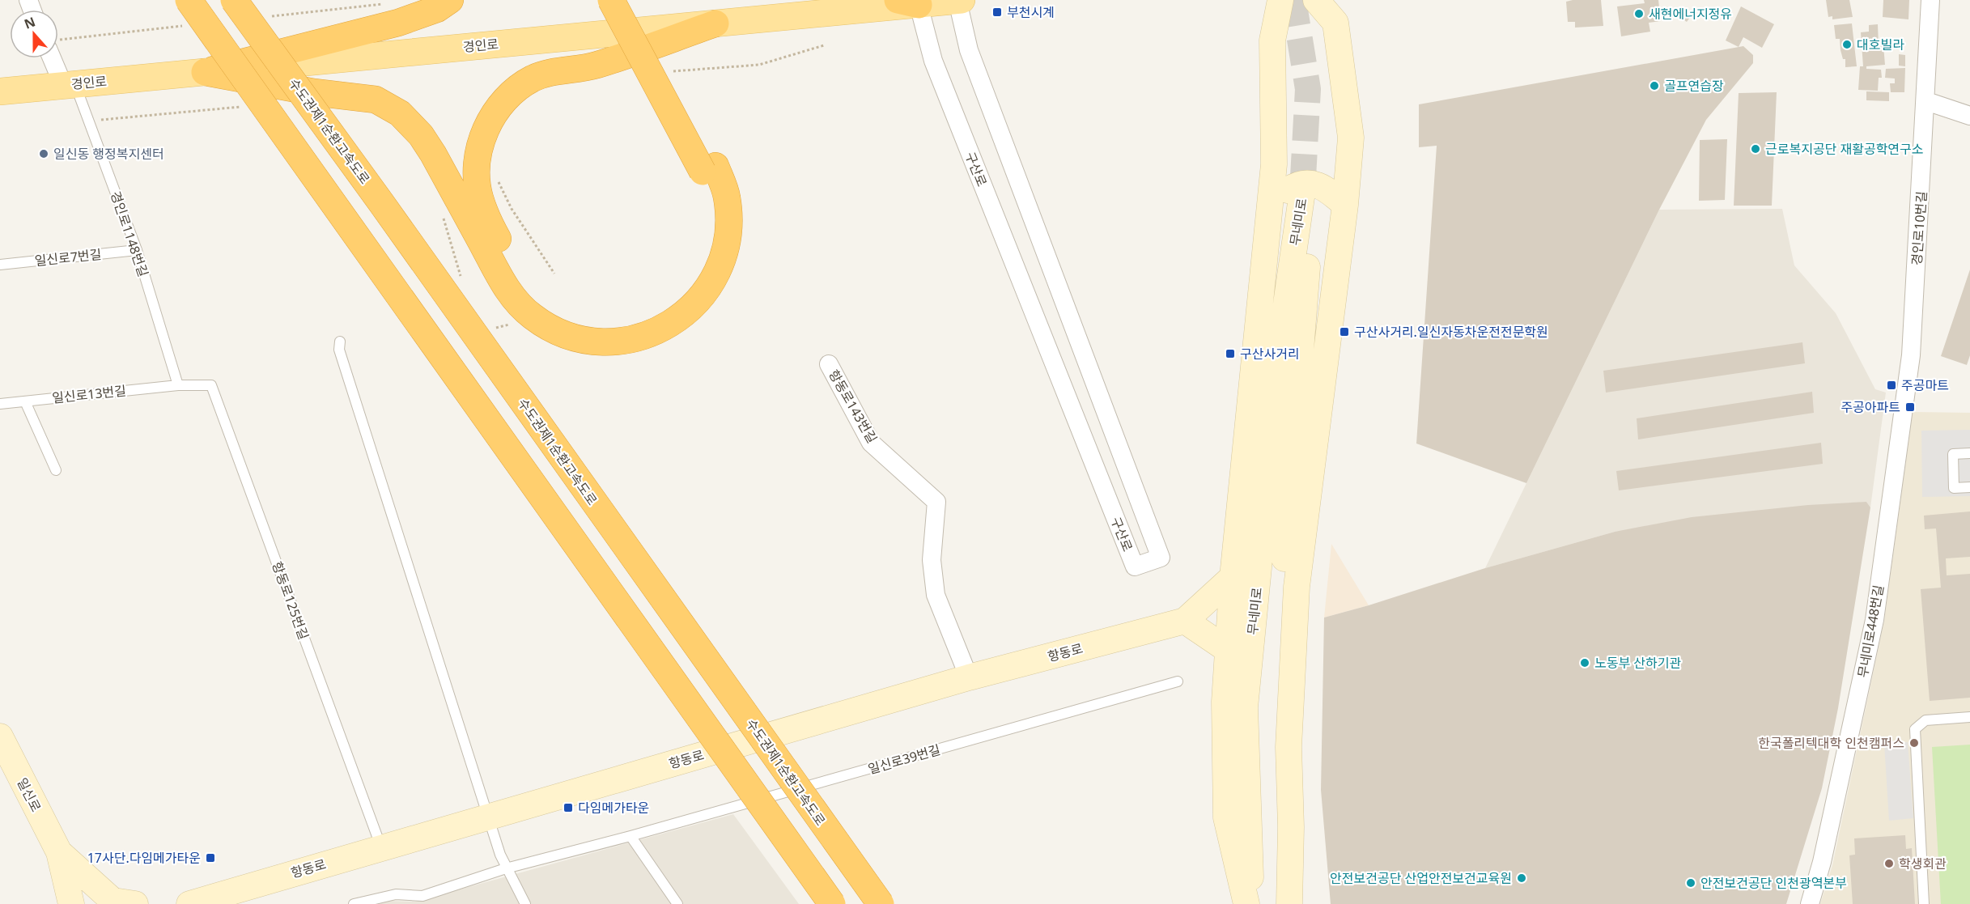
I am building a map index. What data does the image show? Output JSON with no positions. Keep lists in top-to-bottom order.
{
  "streets": {
    "highway": ["수도권제1순환고속도로"],
    "main road": [
      "경인로",
      "무네미로",
      "항동로",
      "일신로"
    ],
    "street": [
      "구산로",
      "경인로10번길",
      "항동로143번길",
      "무네미로448번길"
    ],
    "lane": [
      "경인로1148번길",
      "일신로7번길",
      "일신로13번길",
      "항동로125번길",
      "일신로39번길"
    ]
  },
  "crossings": [
    ["경인로", "구산로"],
    ["경인로", "경인로1148번길"],
    ["경인로10번길", "무네미로448번길"],
    ["경인로1148번길", "일신로7번길"],
    ["경인로1148번길", "일신로13번길"],
    ["경인로1148번길", "항동로125번길"],
    ["일신로13번길", "항동로125번길"],
    ["항동로143번길", "항동로"],
    ["항동로125번길", "항동로"]
  ],
  "places": {
    "transit": [
      "부천시계",
      "구산사거리.일신자동차운전전문학원",
      "구산사거리",
      "주공마트",
      "주공아파트",
      "다임메가타운",
      "17사단.다임메가타운"
    ],
    "other": [
      "새현에너지정유",
      "대호빌라",
      "골프연습장",
      "근로복지공단 재활공학연구소",
      "일신동 행정복지센터",
      "노동부 산하기관",
      "한국폴리텍대학 인천캠퍼스",
      "학생회관",
      "안전보건공단 산업안전보건교육원",
      "안전보건공단 인천광역본부"
    ]
  },
  "north": "top"
}
